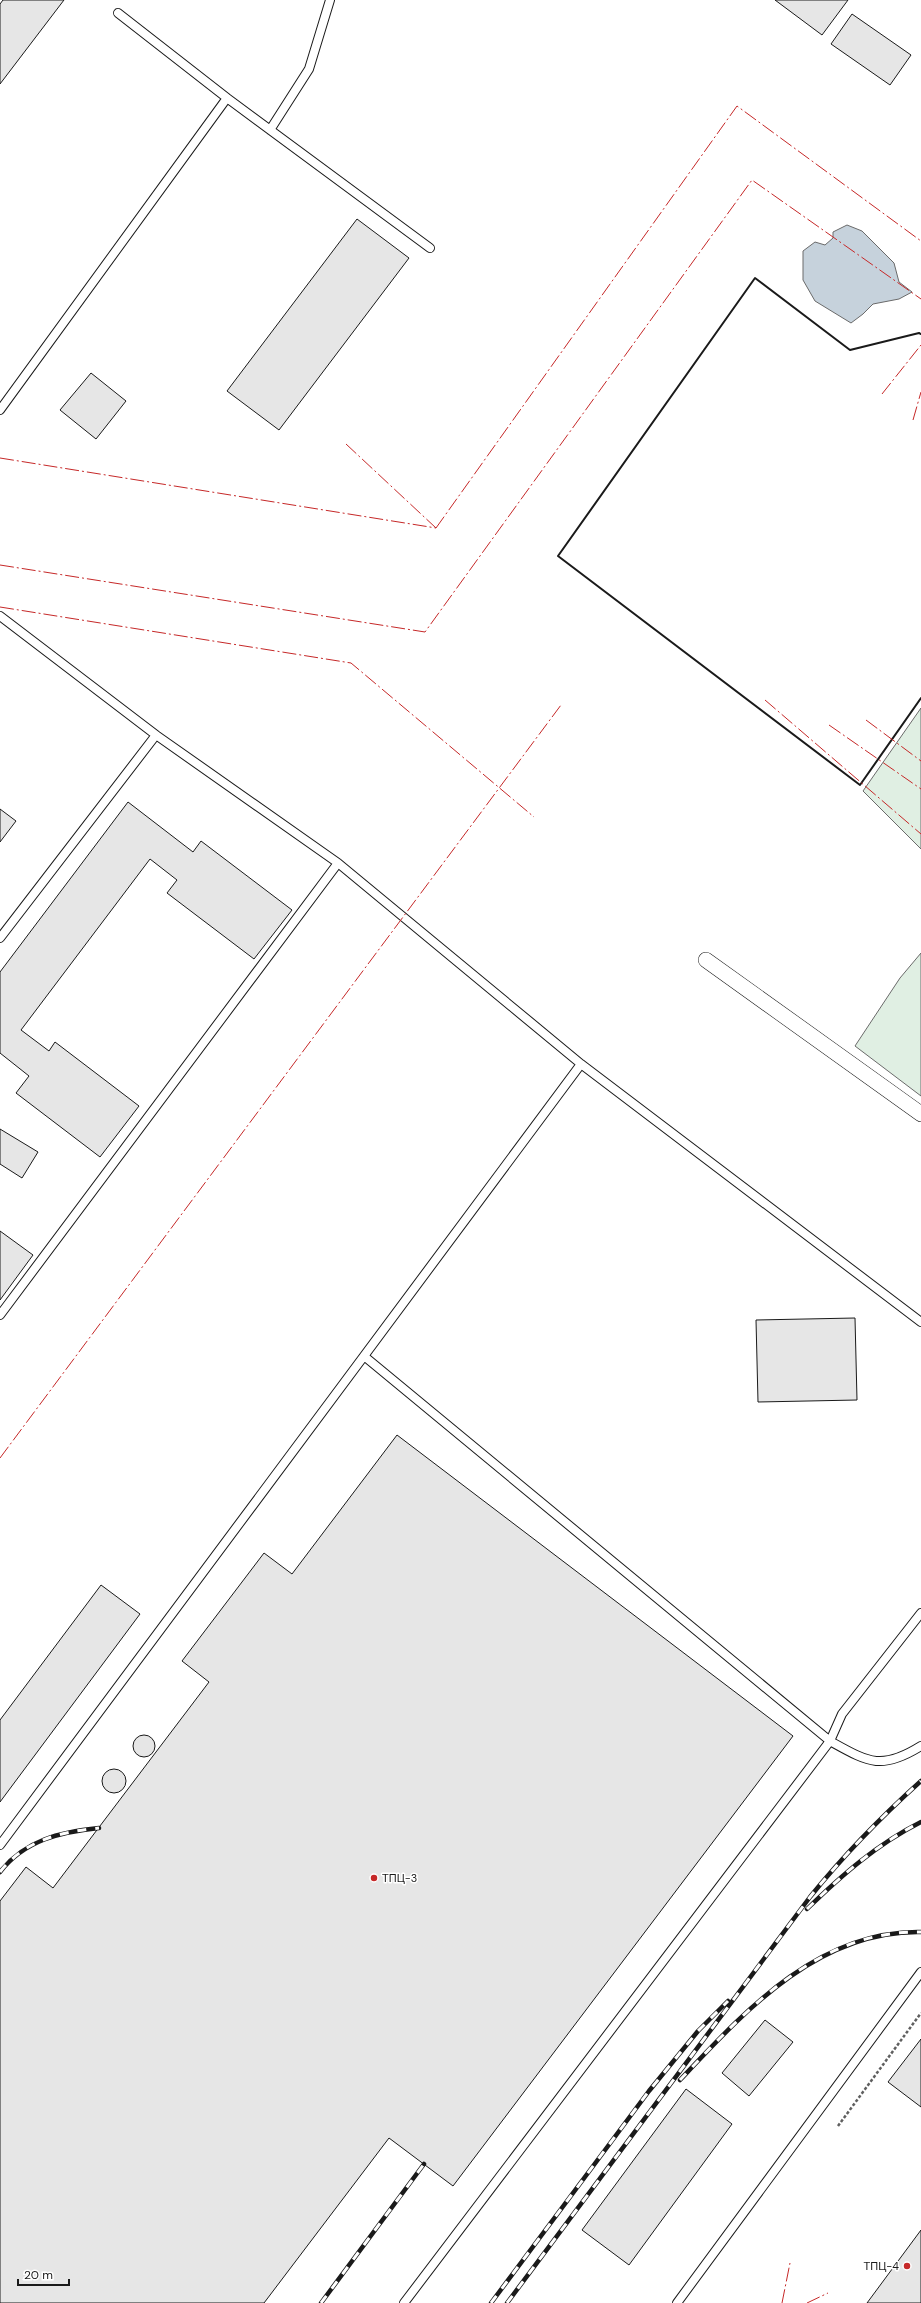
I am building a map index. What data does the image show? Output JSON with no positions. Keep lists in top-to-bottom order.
{
  "places": ["ТПЦ-3", "ТПЦ-4"],
  "scale_bar": "20 m"
}
